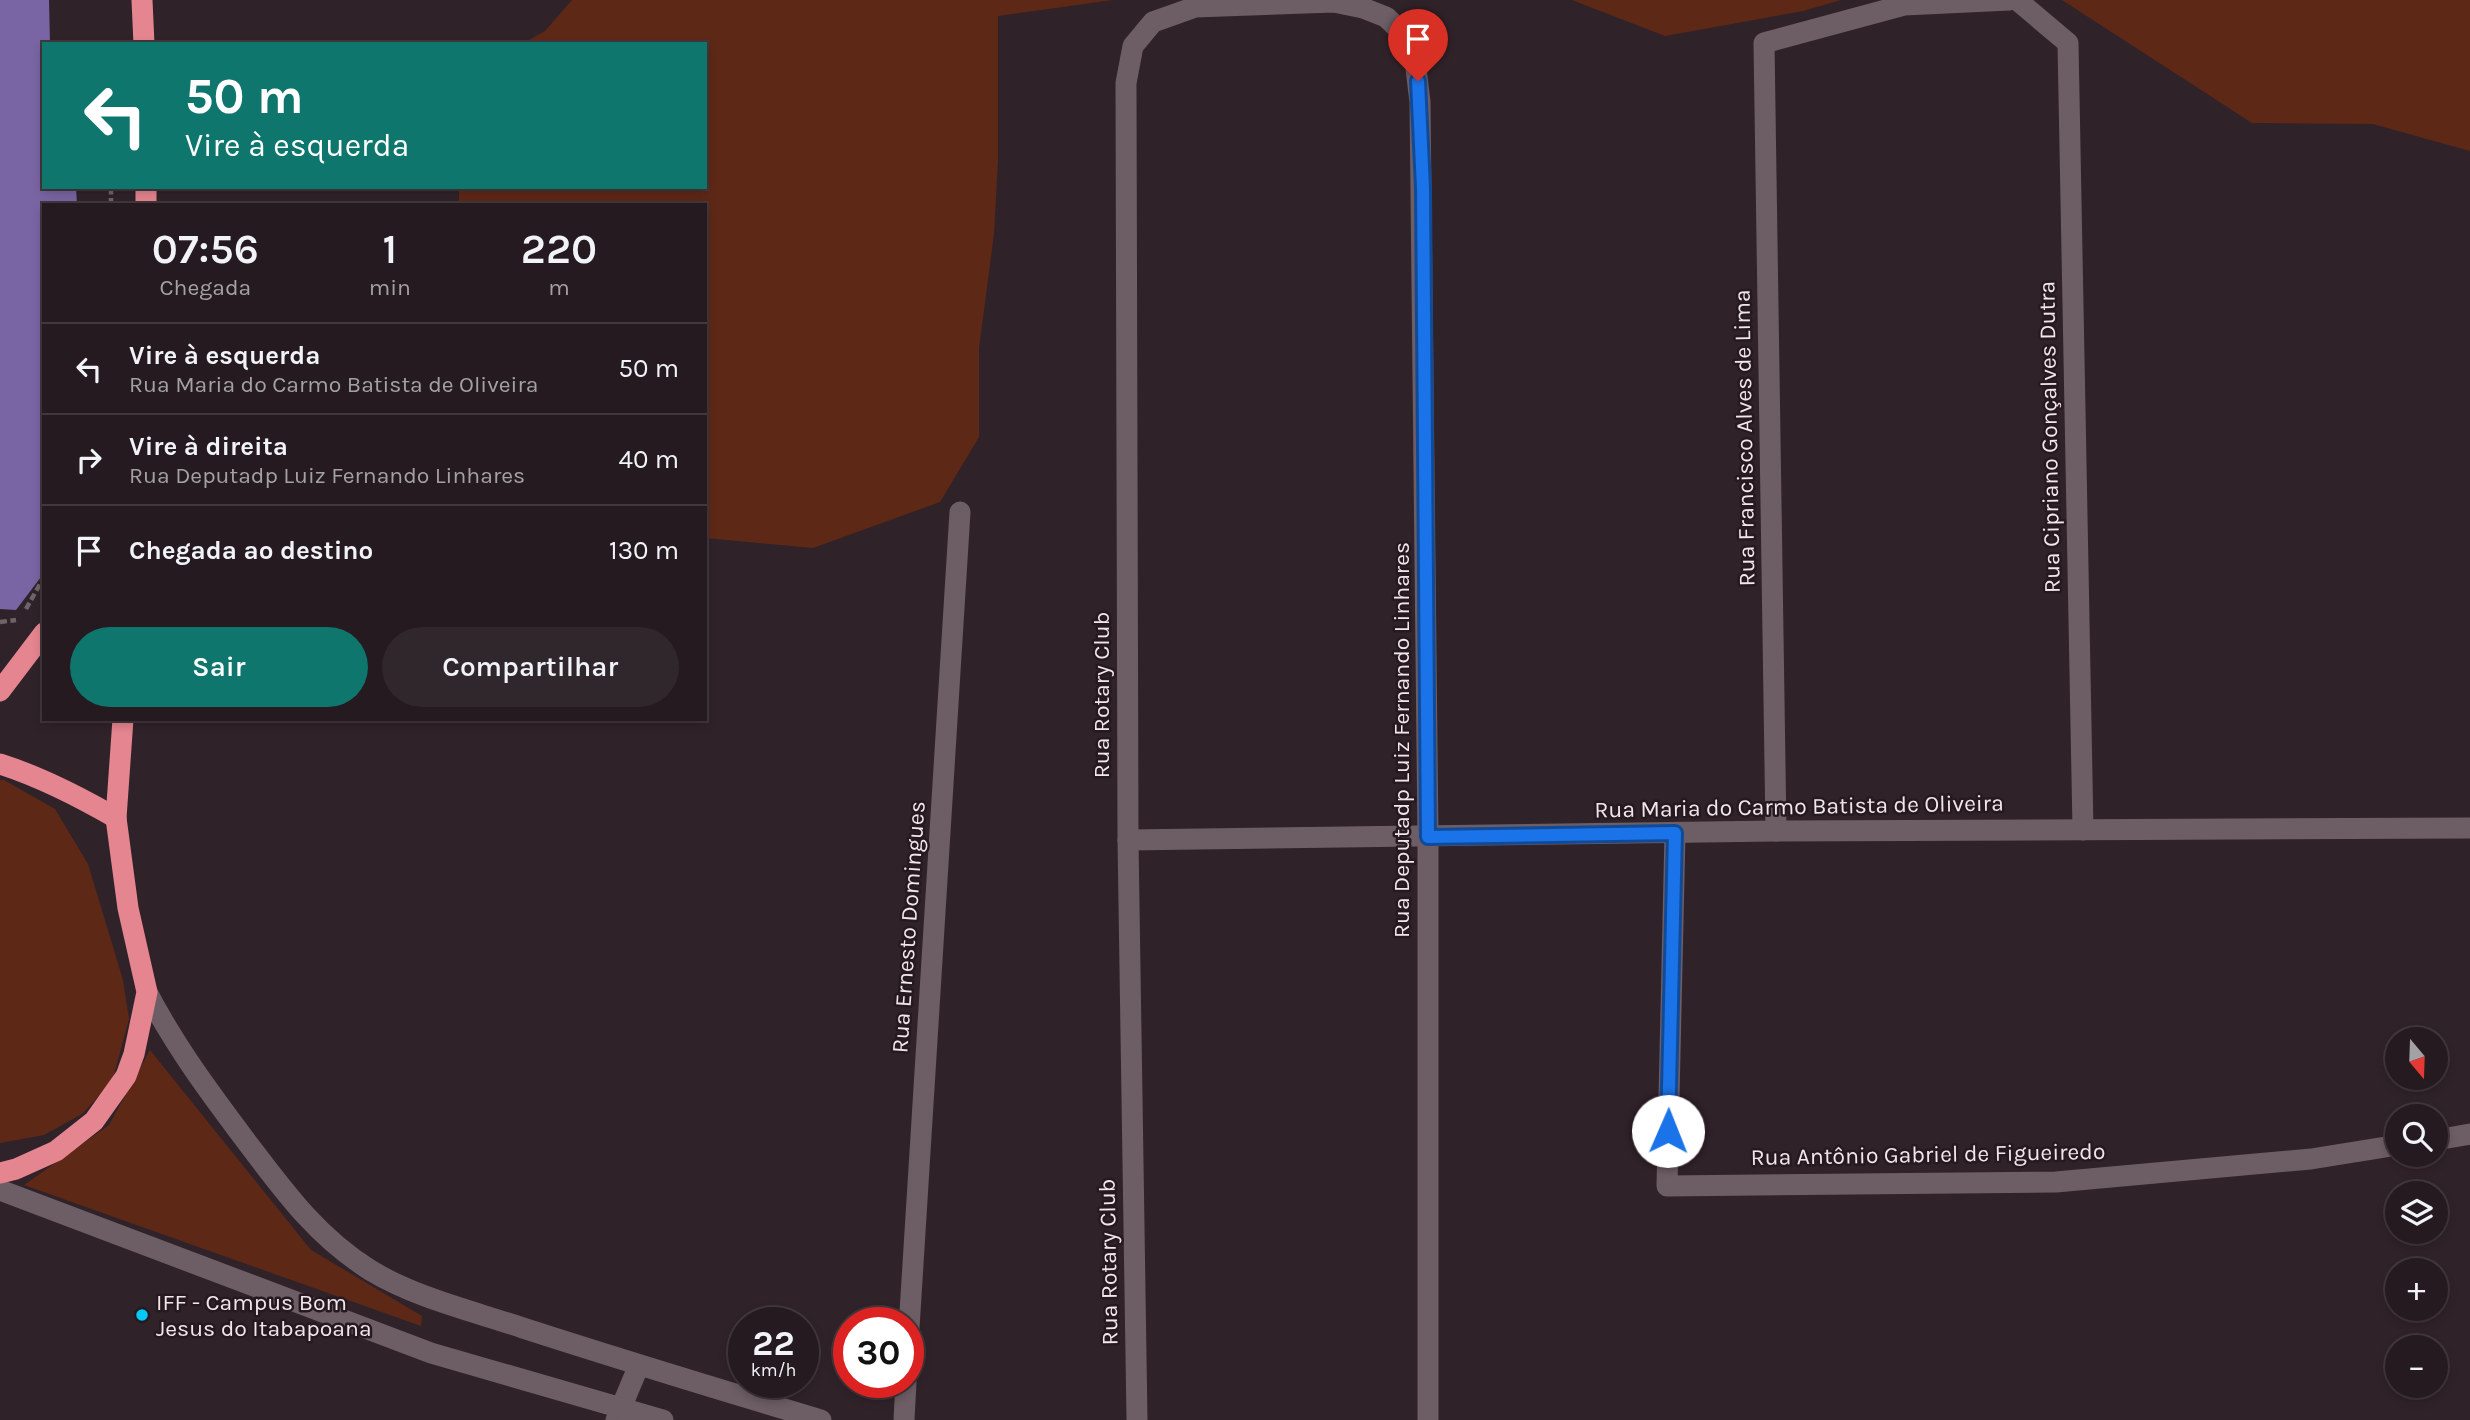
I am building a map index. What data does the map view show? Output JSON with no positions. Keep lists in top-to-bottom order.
{
  "streets": {
    "street": [
      "Rua Cipriano Gonçalves Dutra",
      "Rua Francisco Alves de Lima",
      "Rua Rotary Club",
      "Rua Deputadp Luiz Fernando Linhares",
      "Rua Maria do Carmo Batista de Oliveira",
      "Rua Ernesto Domingues",
      "Rua Antônio Gabriel de Figueiredo"
    ]
  },
  "crossings": [
    ["Rua Cipriano Gonçalves Dutra", "Rua Maria do Carmo Batista de Oliveira"],
    ["Rua Francisco Alves de Lima", "Rua Maria do Carmo Batista de Oliveira"],
    ["Rua Rotary Club", "Rua Deputadp Luiz Fernando Linhares"],
    ["Rua Rotary Club", "Rua Maria do Carmo Batista de Oliveira"],
    ["Rua Deputadp Luiz Fernando Linhares", "Rua Maria do Carmo Batista de Oliveira"],
    ["Rua Maria do Carmo Batista de Oliveira", "Rua Antônio Gabriel de Figueiredo"]
  ],
  "places": ["IFF - Campus Bom Jesus do Itabapoana"],
  "north": "bottom",
  "page": {
    "turn": ["50 m", "Vire à esquerda"],
    "eta": [
      "07:56",
      "Chegada",
      "1",
      "min",
      "220",
      "m"
    ],
    "list": [
      {
        "name": "Vire à esquerda",
        "note": "Rua Maria do Carmo Batista de Oliveira",
        "value": "50 m"
      },
      {
        "name": "Vire à direita",
        "note": "Rua Deputadp Luiz Fernando Linhares",
        "value": "40 m"
      },
      {
        "name": "Chegada ao destino",
        "value": "130 m"
      }
    ],
    "buttons": ["Sair", "Compartilhar"],
    "map_buttons": ["+", "−"],
    "speed": "22 km/h",
    "limit": "30"
  }
}
